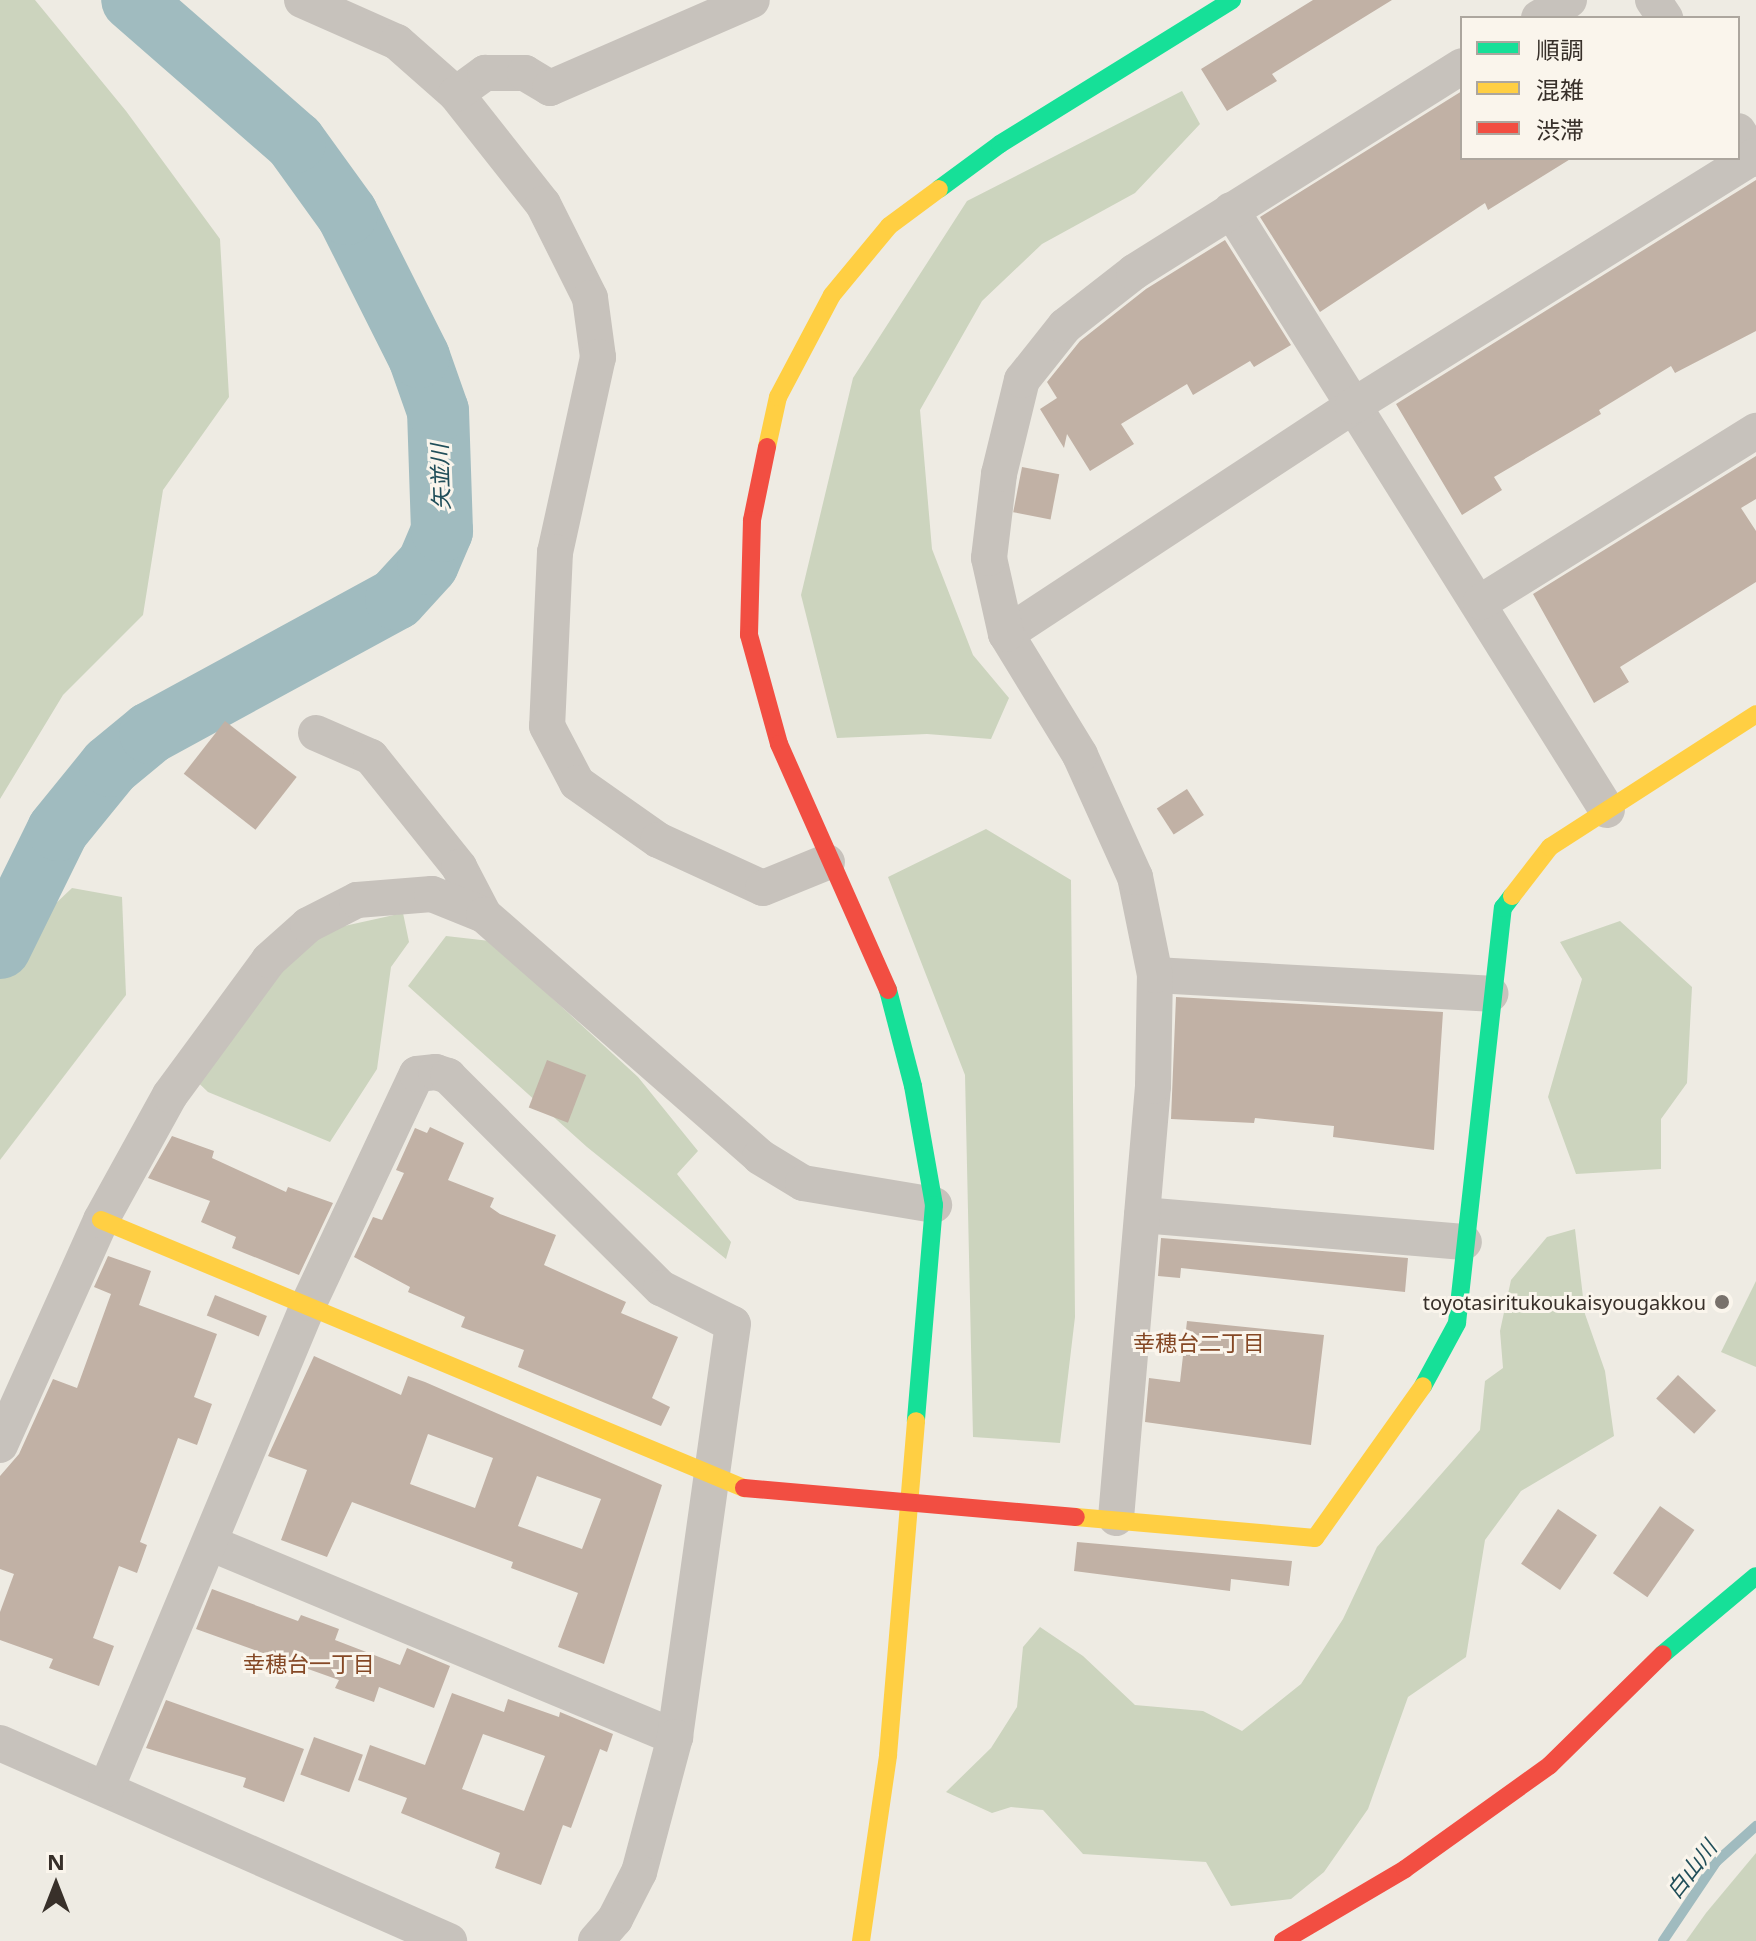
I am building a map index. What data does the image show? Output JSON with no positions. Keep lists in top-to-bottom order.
{
  "districts": ["幸穂台二丁目", "幸穂台一丁目"],
  "water": ["矢並川", "白山川"],
  "places": ["toyotasiritukoukaisyougakkou"],
  "legend": ["順調", "混雑", "渋滞"],
  "north": "top"
}
